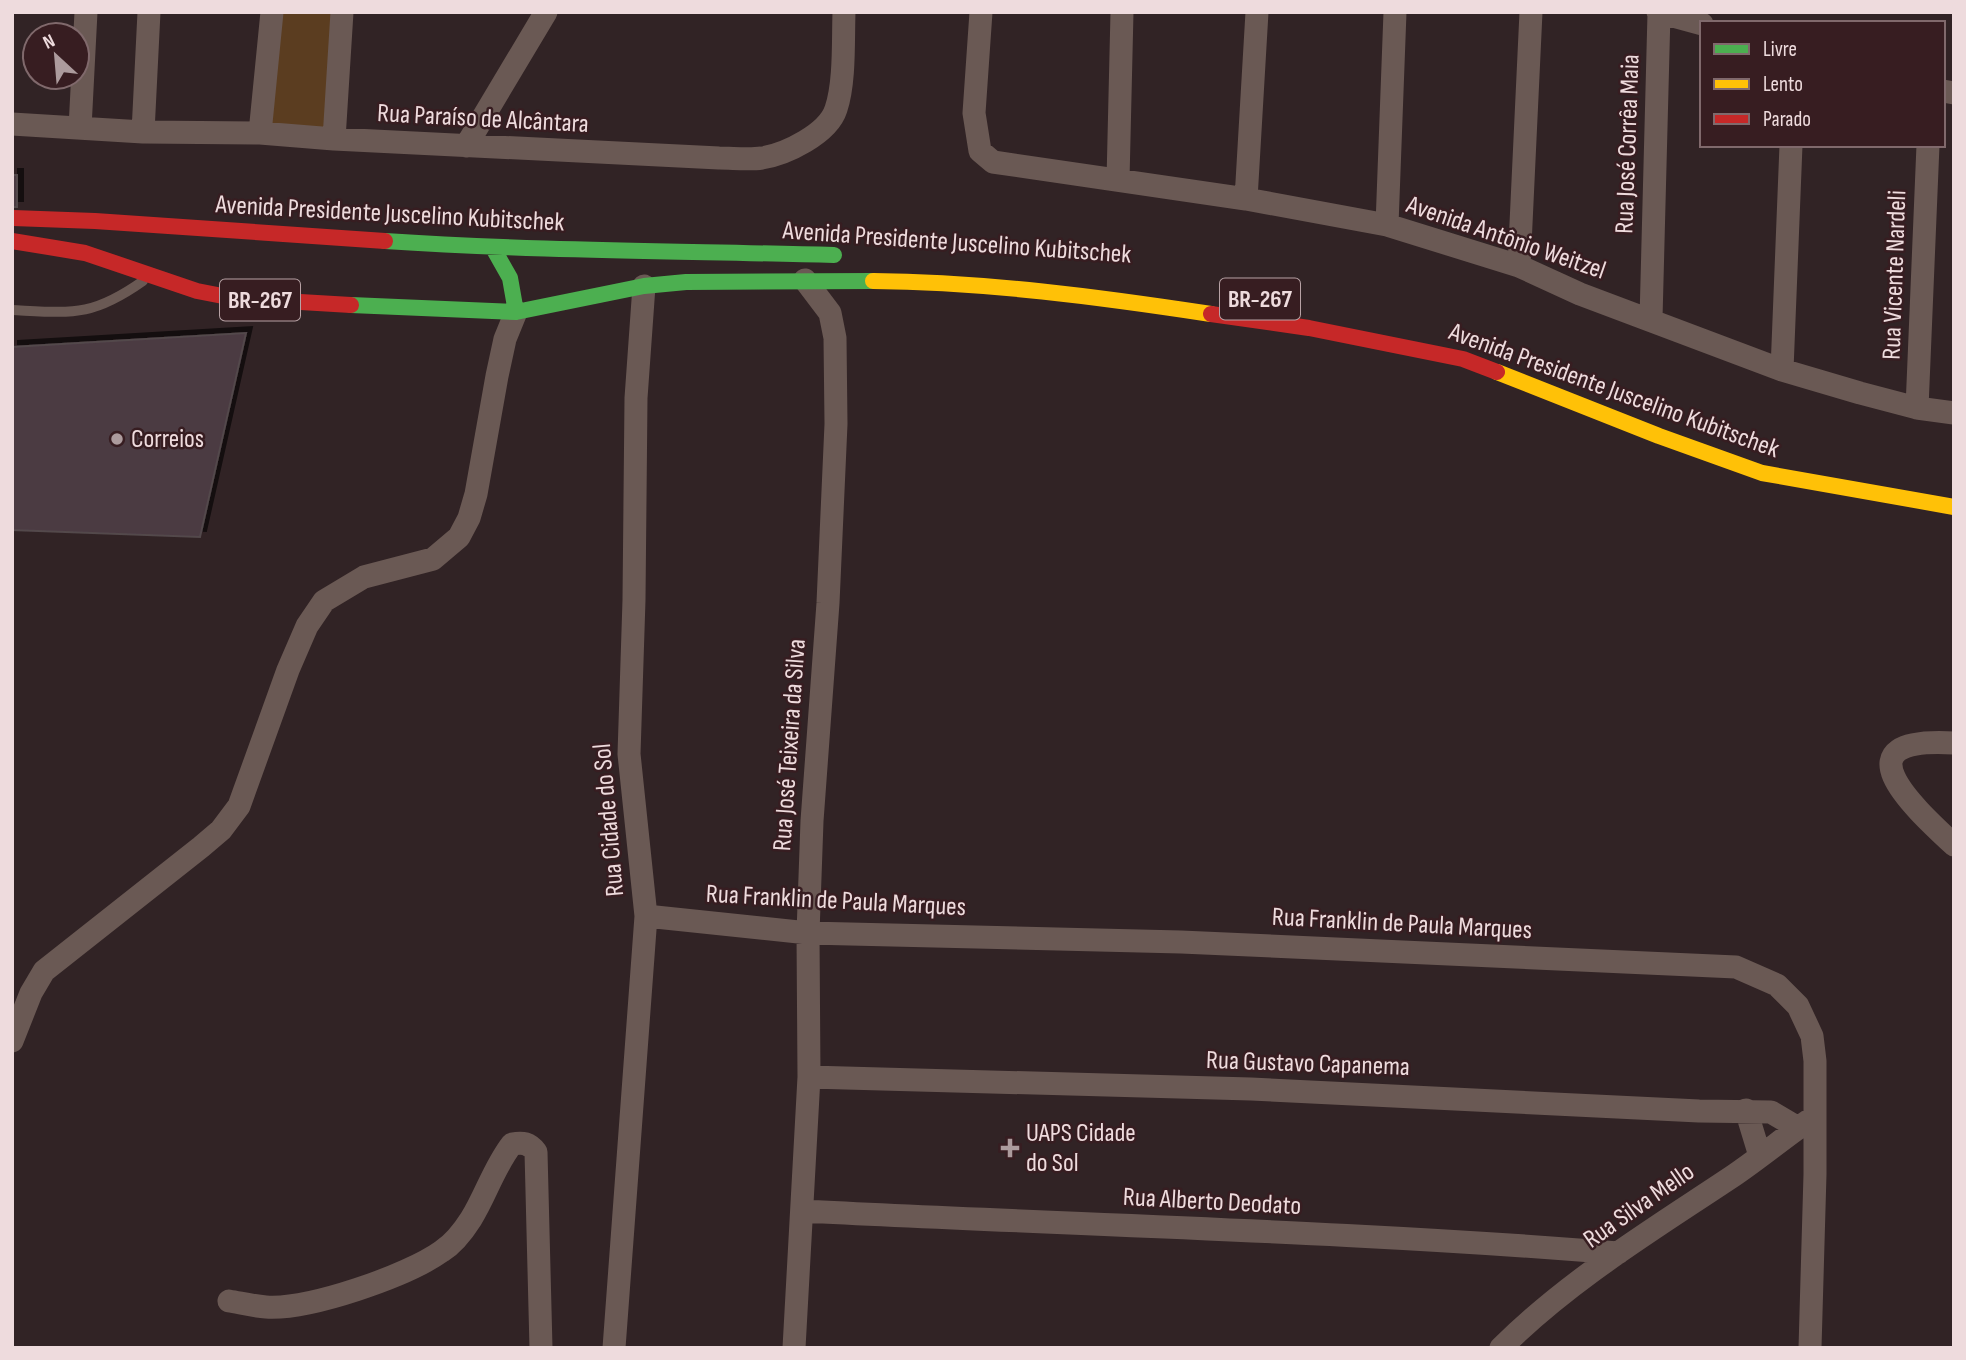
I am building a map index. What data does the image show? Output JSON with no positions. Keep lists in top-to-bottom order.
{
  "streets": {
    "highway": ["Avenida Presidente Juscelino Kubitschek", "BR-267"],
    "street": [
      "Rua Paraíso de Alcântara",
      "Rua José Corrêa Maia",
      "Avenida Antônio Weitzel",
      "Rua Vicente Nardeli",
      "Rua José Teixeira da Silva",
      "Rua Cidade do Sol",
      "Rua Franklin de Paula Marques",
      "Rua Gustavo Capanema",
      "Rua Alberto Deodato",
      "Rua Silva Mello"
    ]
  },
  "crossings": [
    ["Rua José Corrêa Maia", "Avenida Antônio Weitzel"],
    ["Avenida Presidente Juscelino Kubitschek", "Rua José Teixeira da Silva"],
    ["Avenida Presidente Juscelino Kubitschek", "Rua Cidade do Sol"],
    ["Avenida Antônio Weitzel", "Rua Vicente Nardeli"],
    ["Rua José Teixeira da Silva", "Rua Franklin de Paula Marques"],
    ["Rua José Teixeira da Silva", "Rua Gustavo Capanema"],
    ["Rua José Teixeira da Silva", "Rua Alberto Deodato"],
    ["Rua Cidade do Sol", "Rua Franklin de Paula Marques"],
    ["Rua Franklin de Paula Marques", "Rua Gustavo Capanema"],
    ["Rua Franklin de Paula Marques", "Rua Silva Mello"],
    ["Rua Gustavo Capanema", "Rua Silva Mello"],
    ["Rua Alberto Deodato", "Rua Silva Mello"]
  ],
  "places": {
    "other": ["Correios"],
    "health": ["UAPS Cidade do Sol"]
  },
  "legend": ["Livre", "Lento", "Parado"],
  "north": "top left"
}
